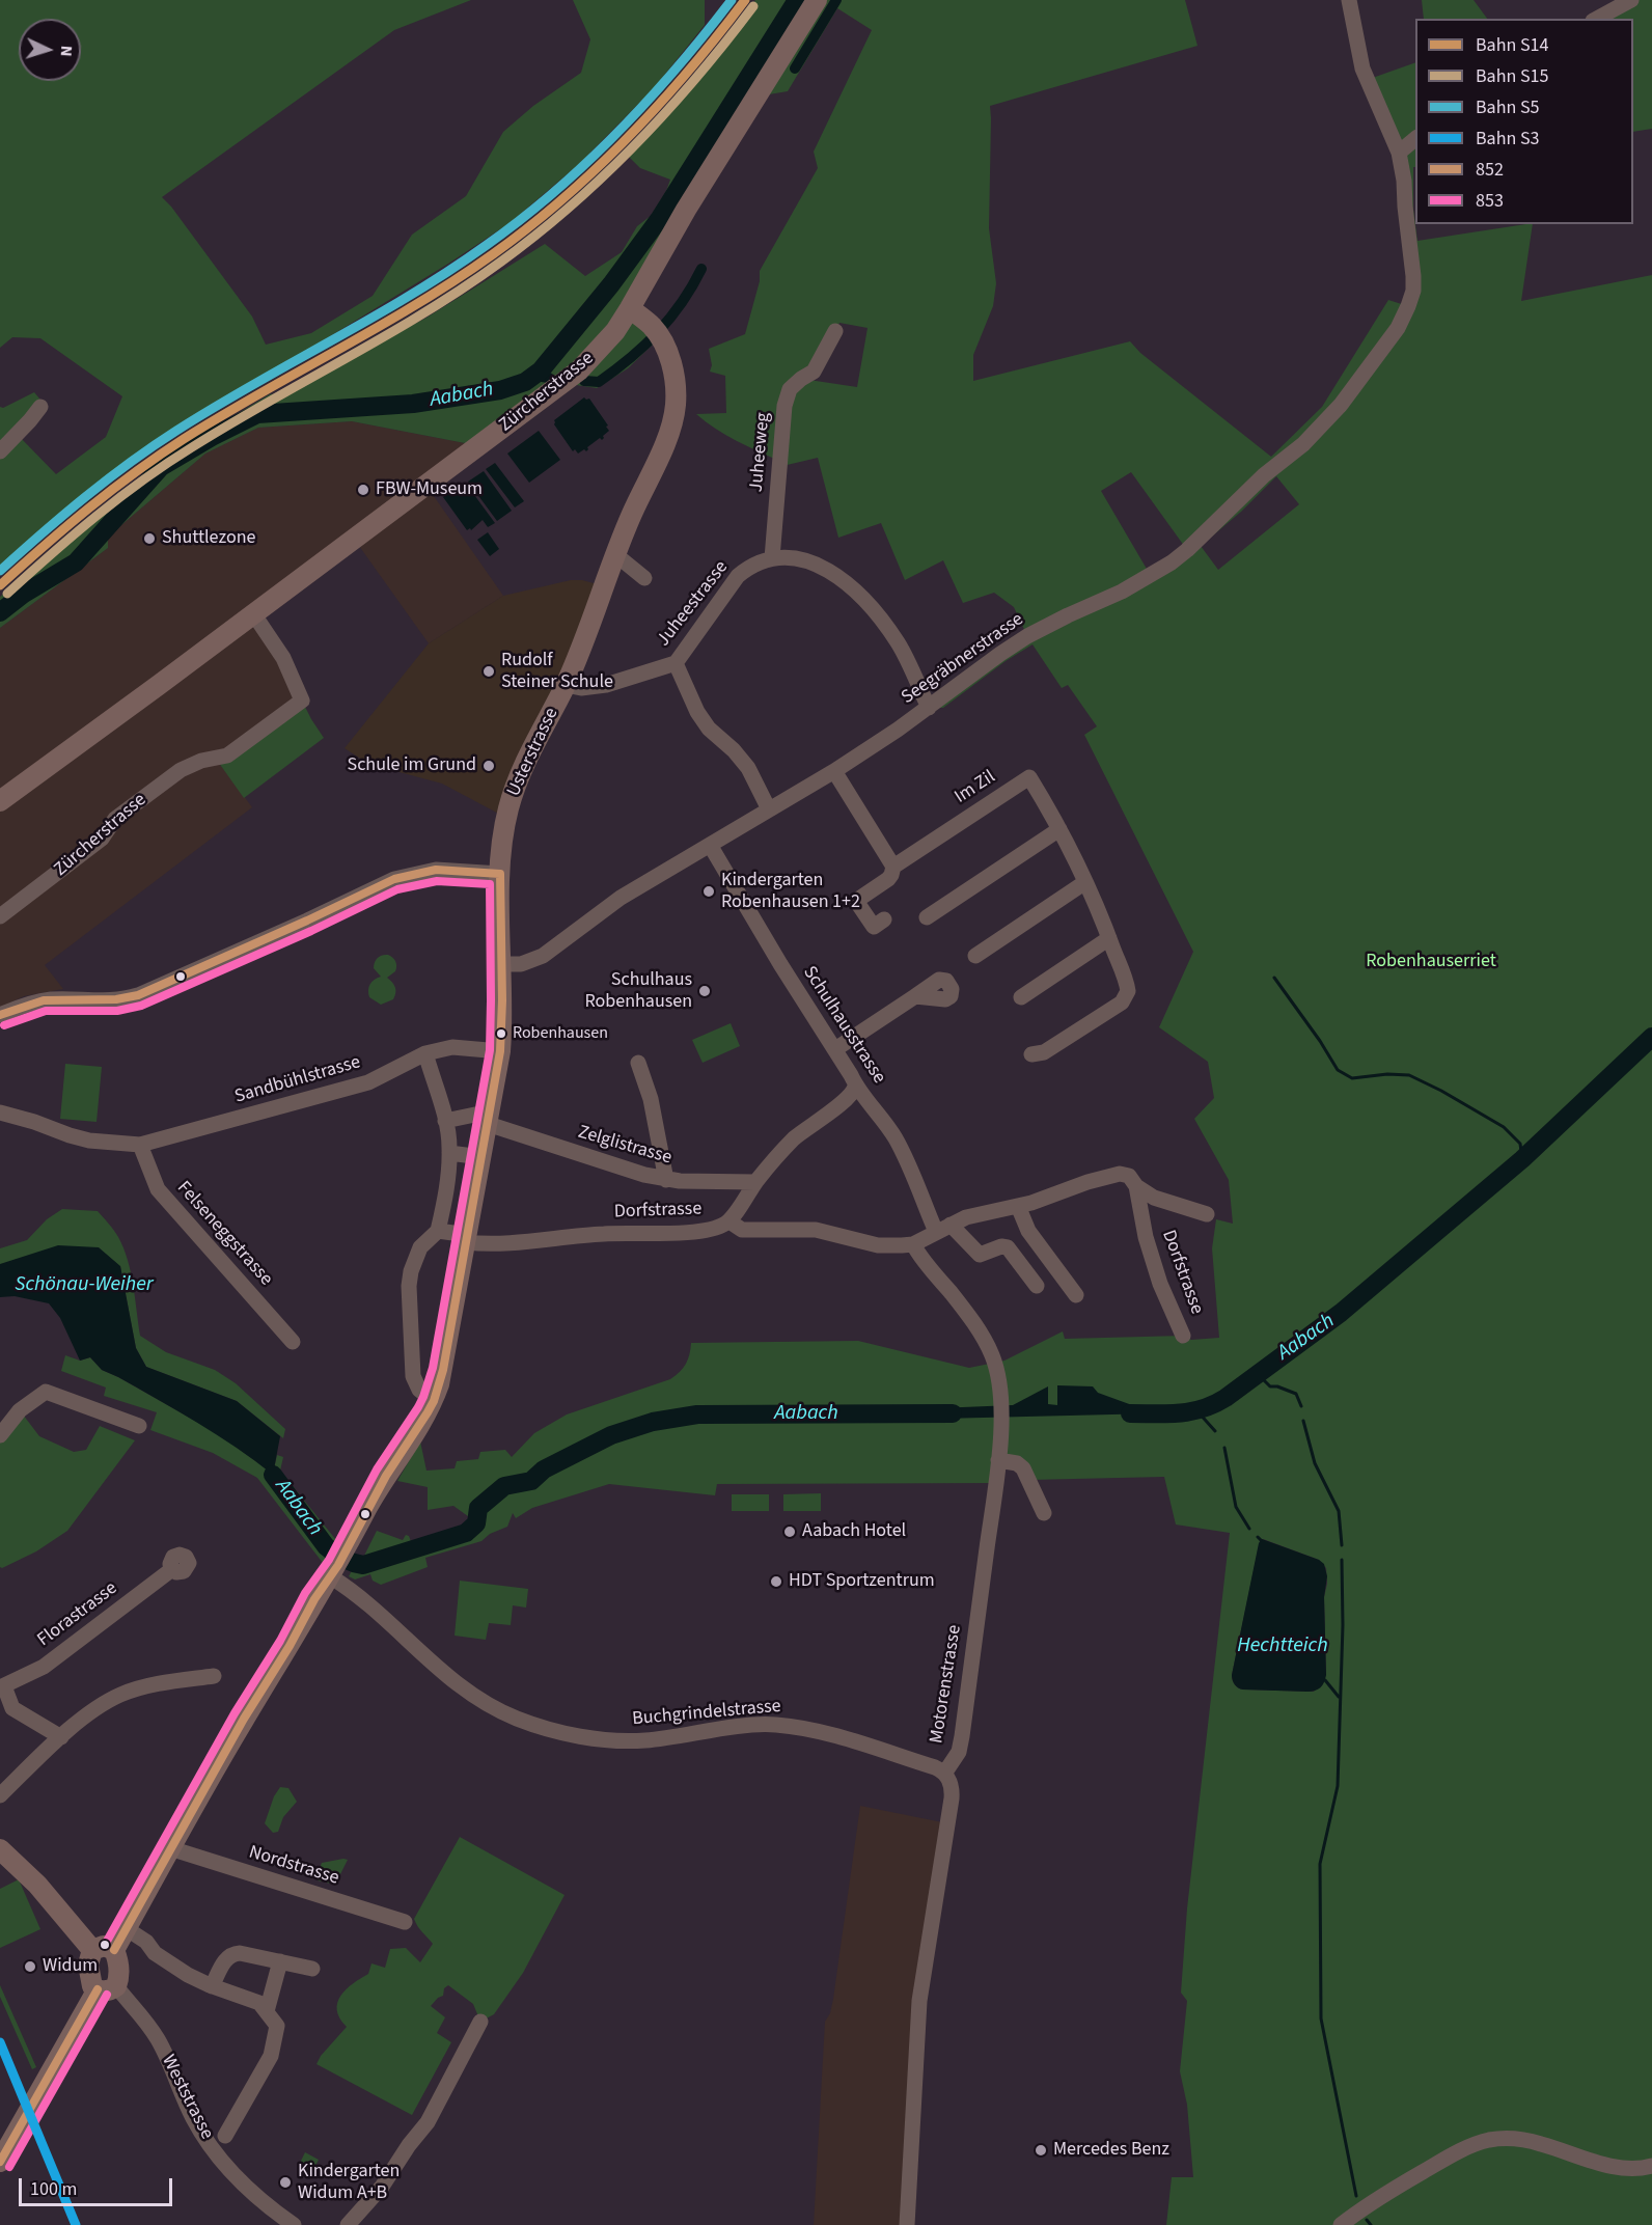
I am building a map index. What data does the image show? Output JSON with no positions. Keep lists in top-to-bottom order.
{
  "streets": {
    "main road": ["Zürcherstrasse", "Usterstrasse"],
    "street": [
      "Juheeweg",
      "Juheestrasse",
      "Seegräbnerstrasse",
      "Im Zil",
      "Schulhausstrasse",
      "Sandbühlstrasse",
      "Zelglistrasse",
      "Dorfstrasse",
      "Felseneggstrasse",
      "Florastrasse",
      "Motorenstrasse",
      "Buchgrindelstrasse",
      "Nordstrasse",
      "Weststrasse"
    ]
  },
  "crossings": [
    ["Zürcherstrasse", "Usterstrasse"],
    ["Juheeweg", "Juheestrasse"],
    ["Juheestrasse", "Seegräbnerstrasse"],
    ["Juheestrasse", "Usterstrasse"],
    ["Seegräbnerstrasse", "Usterstrasse"],
    ["Seegräbnerstrasse", "Schulhausstrasse"],
    ["Usterstrasse", "Sandbühlstrasse"],
    ["Usterstrasse", "Zelglistrasse"],
    ["Usterstrasse", "Dorfstrasse"],
    ["Usterstrasse", "Buchgrindelstrasse"],
    ["Usterstrasse", "Nordstrasse"],
    ["Usterstrasse", "Weststrasse"],
    ["Schulhausstrasse", "Dorfstrasse"],
    ["Sandbühlstrasse", "Felseneggstrasse"],
    ["Dorfstrasse", "Motorenstrasse"],
    ["Motorenstrasse", "Buchgrindelstrasse"]
  ],
  "water": ["Aabach", "Schönau-Weiher", "Hechtteich"],
  "parks": ["Robenhauserriet"],
  "places": [
    "FBW-Museum",
    "Shuttlezone",
    "Rudolf Steiner Schule",
    "Schule im Grund",
    "Kindergarten Robenhausen 1+2",
    "Schulhaus Robenhausen",
    "Robenhausen",
    "Aabach Hotel",
    "HDT Sportzentrum",
    "Widum",
    "Mercedes Benz",
    "Kindergarten Widum A+B"
  ],
  "lines": [
    "rail line S14",
    "rail line S5",
    "rail line S15",
    "transit line 852",
    "transit line 853",
    "rail line S3"
  ],
  "legend": [
    "Bahn S14",
    "Bahn S15",
    "Bahn S5",
    "Bahn S3",
    "852",
    "853"
  ],
  "scale_bar": "100 m",
  "north": "right"
}
